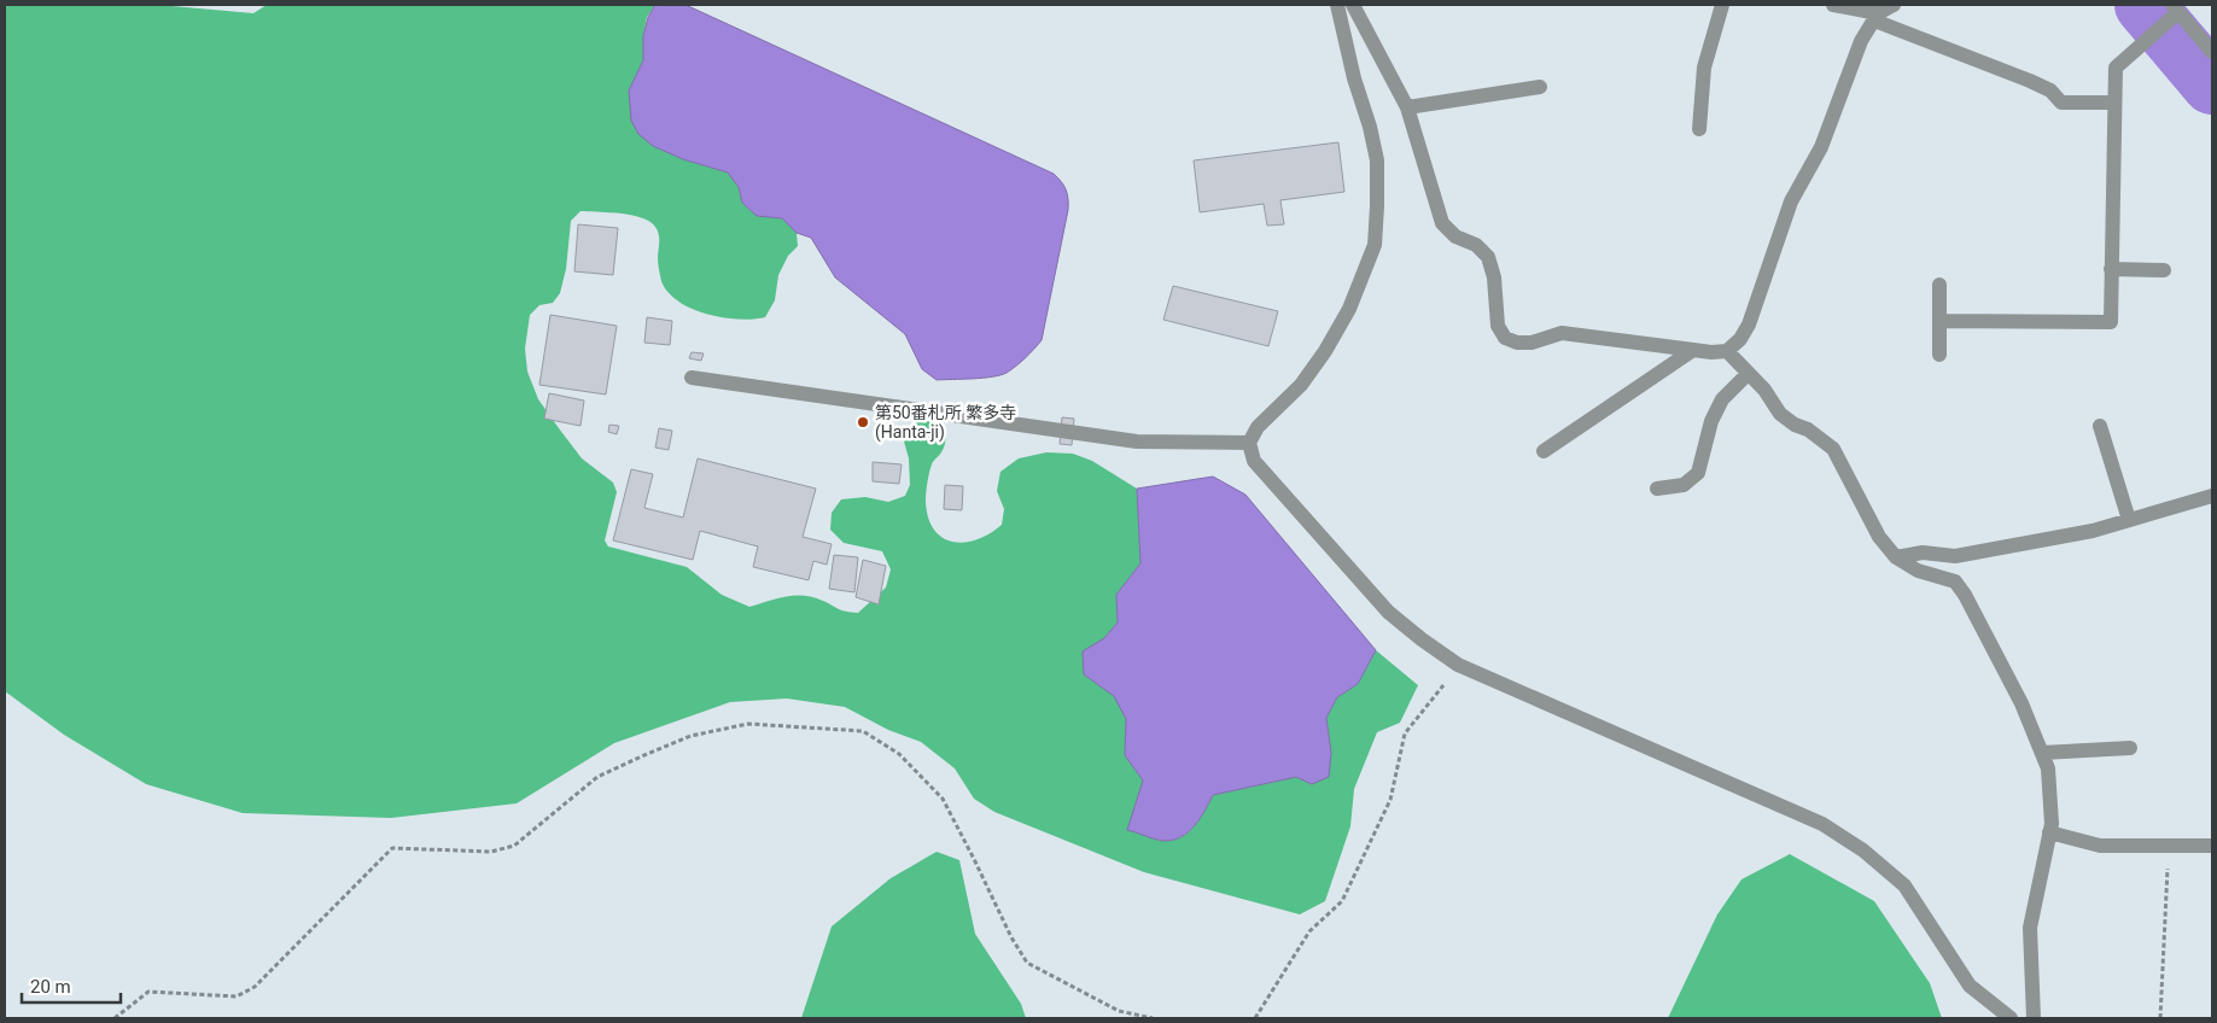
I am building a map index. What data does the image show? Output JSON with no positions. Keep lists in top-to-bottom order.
{
  "places": ["第50番札所 繁多寺 (Hanta-ji)"],
  "scale_bar": "20 m"
}
